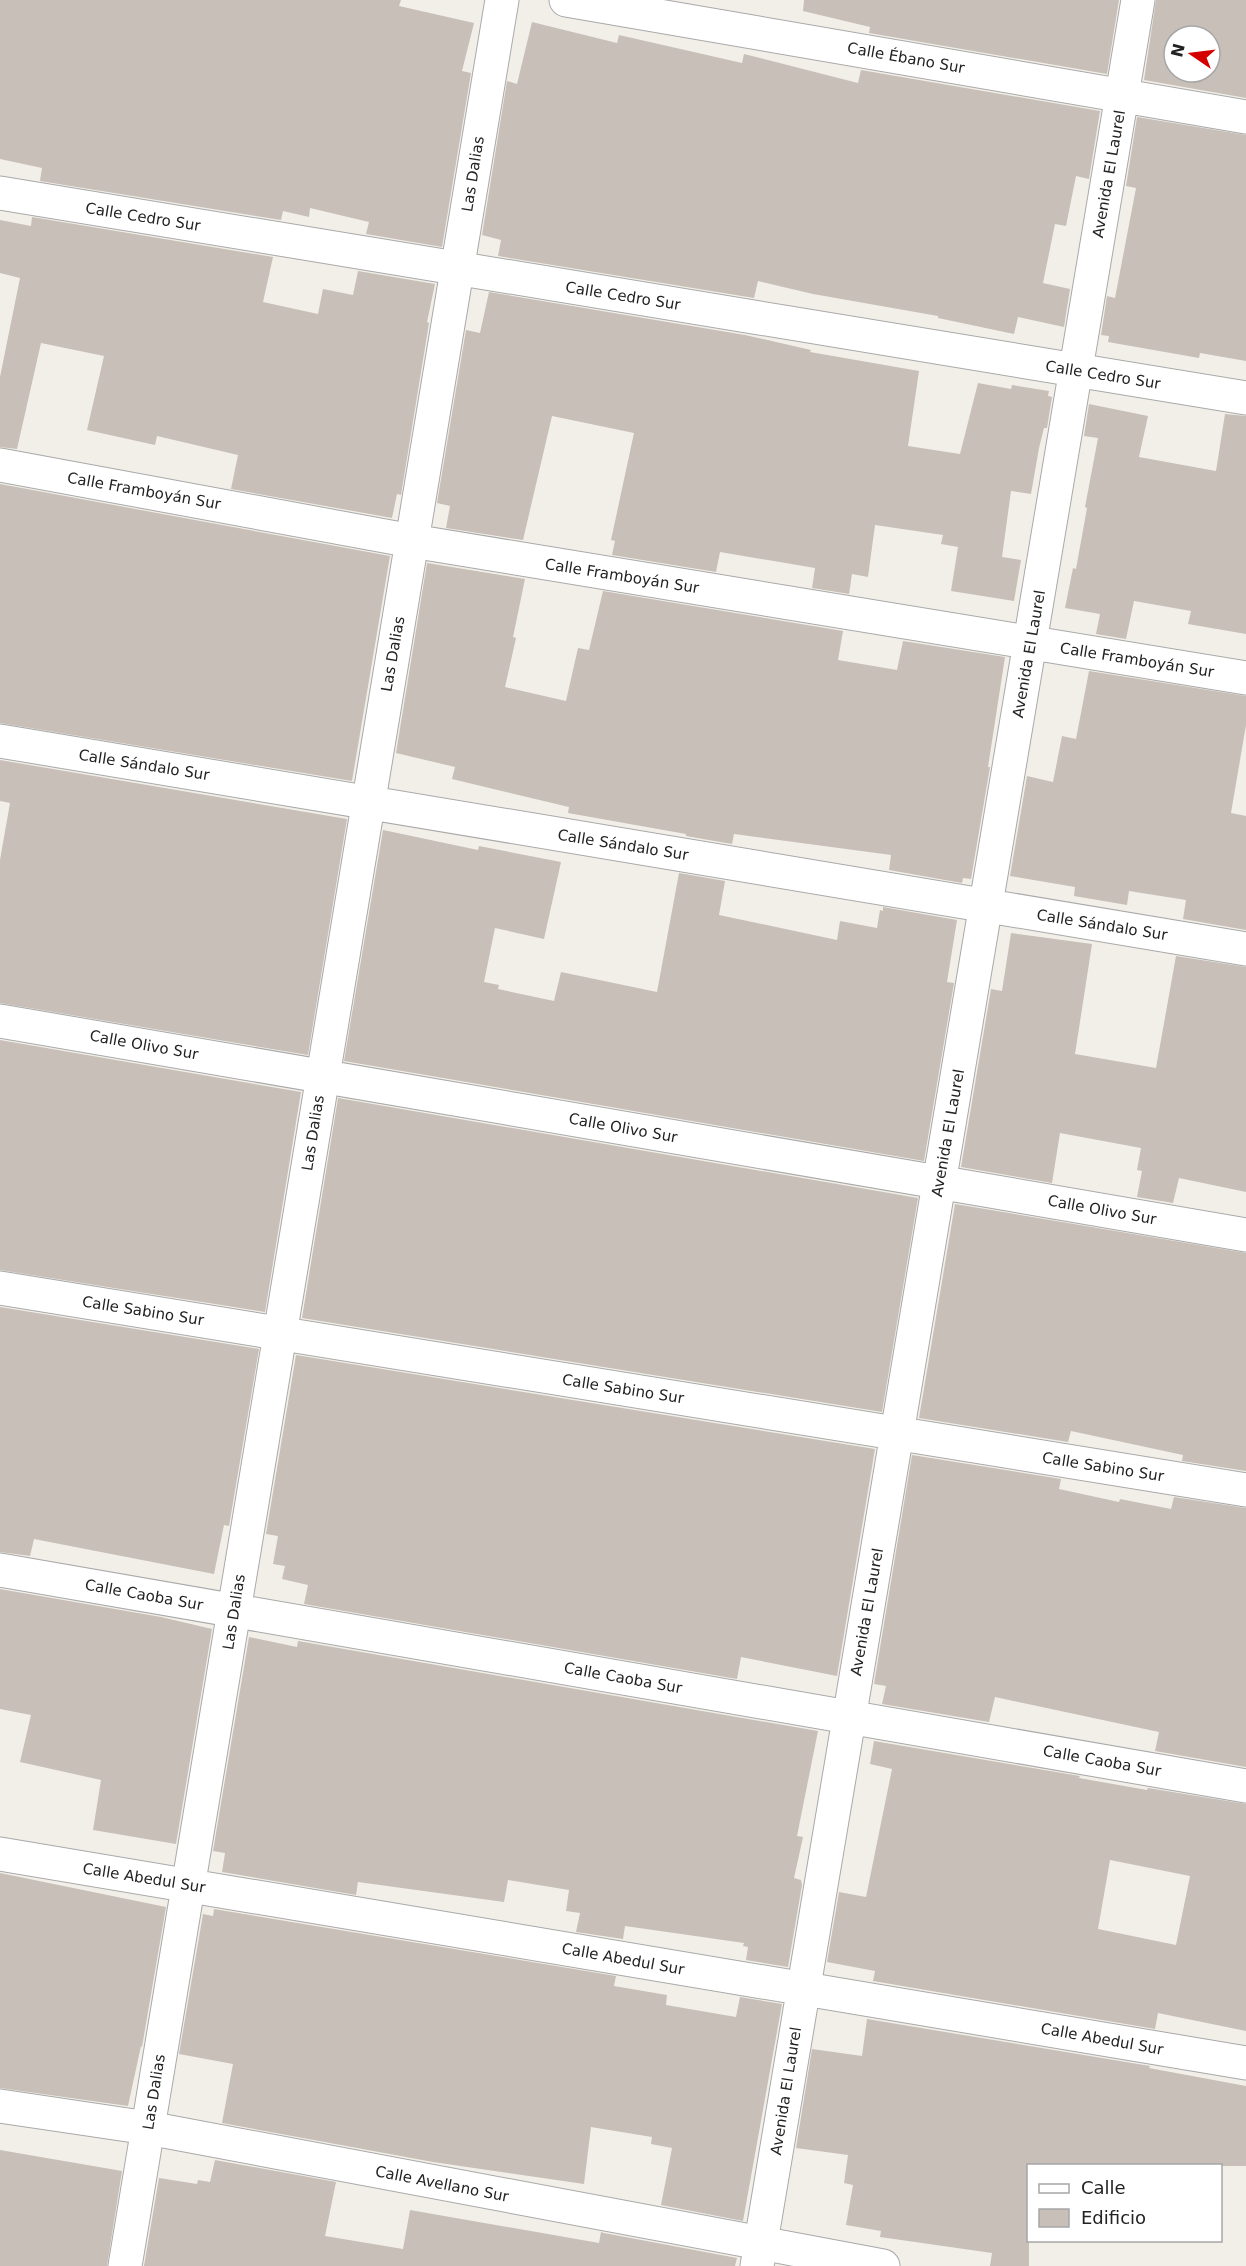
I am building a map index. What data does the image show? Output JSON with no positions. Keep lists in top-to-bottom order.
{
  "streets": {
    "street": [
      "Calle Ébano Sur",
      "Las Dalias",
      "Avenida El Laurel",
      "Calle Cedro Sur",
      "Calle Framboyán Sur",
      "Calle Sándalo Sur",
      "Calle Olivo Sur",
      "Calle Sabino Sur",
      "Calle Caoba Sur",
      "Calle Abedul Sur",
      "Calle Avellano Sur"
    ]
  },
  "crossings": [
    ["Calle Ébano Sur", "Avenida El Laurel"],
    ["Las Dalias", "Calle Cedro Sur"],
    ["Las Dalias", "Calle Framboyán Sur"],
    ["Las Dalias", "Calle Sándalo Sur"],
    ["Las Dalias", "Calle Olivo Sur"],
    ["Las Dalias", "Calle Sabino Sur"],
    ["Las Dalias", "Calle Caoba Sur"],
    ["Las Dalias", "Calle Abedul Sur"],
    ["Las Dalias", "Calle Avellano Sur"],
    ["Avenida El Laurel", "Calle Cedro Sur"],
    ["Avenida El Laurel", "Calle Framboyán Sur"],
    ["Avenida El Laurel", "Calle Sándalo Sur"],
    ["Avenida El Laurel", "Calle Olivo Sur"],
    ["Avenida El Laurel", "Calle Sabino Sur"],
    ["Avenida El Laurel", "Calle Caoba Sur"],
    ["Avenida El Laurel", "Calle Abedul Sur"],
    ["Avenida El Laurel", "Calle Avellano Sur"]
  ],
  "legend": ["Calle", "Edificio"],
  "north": "left"
}
